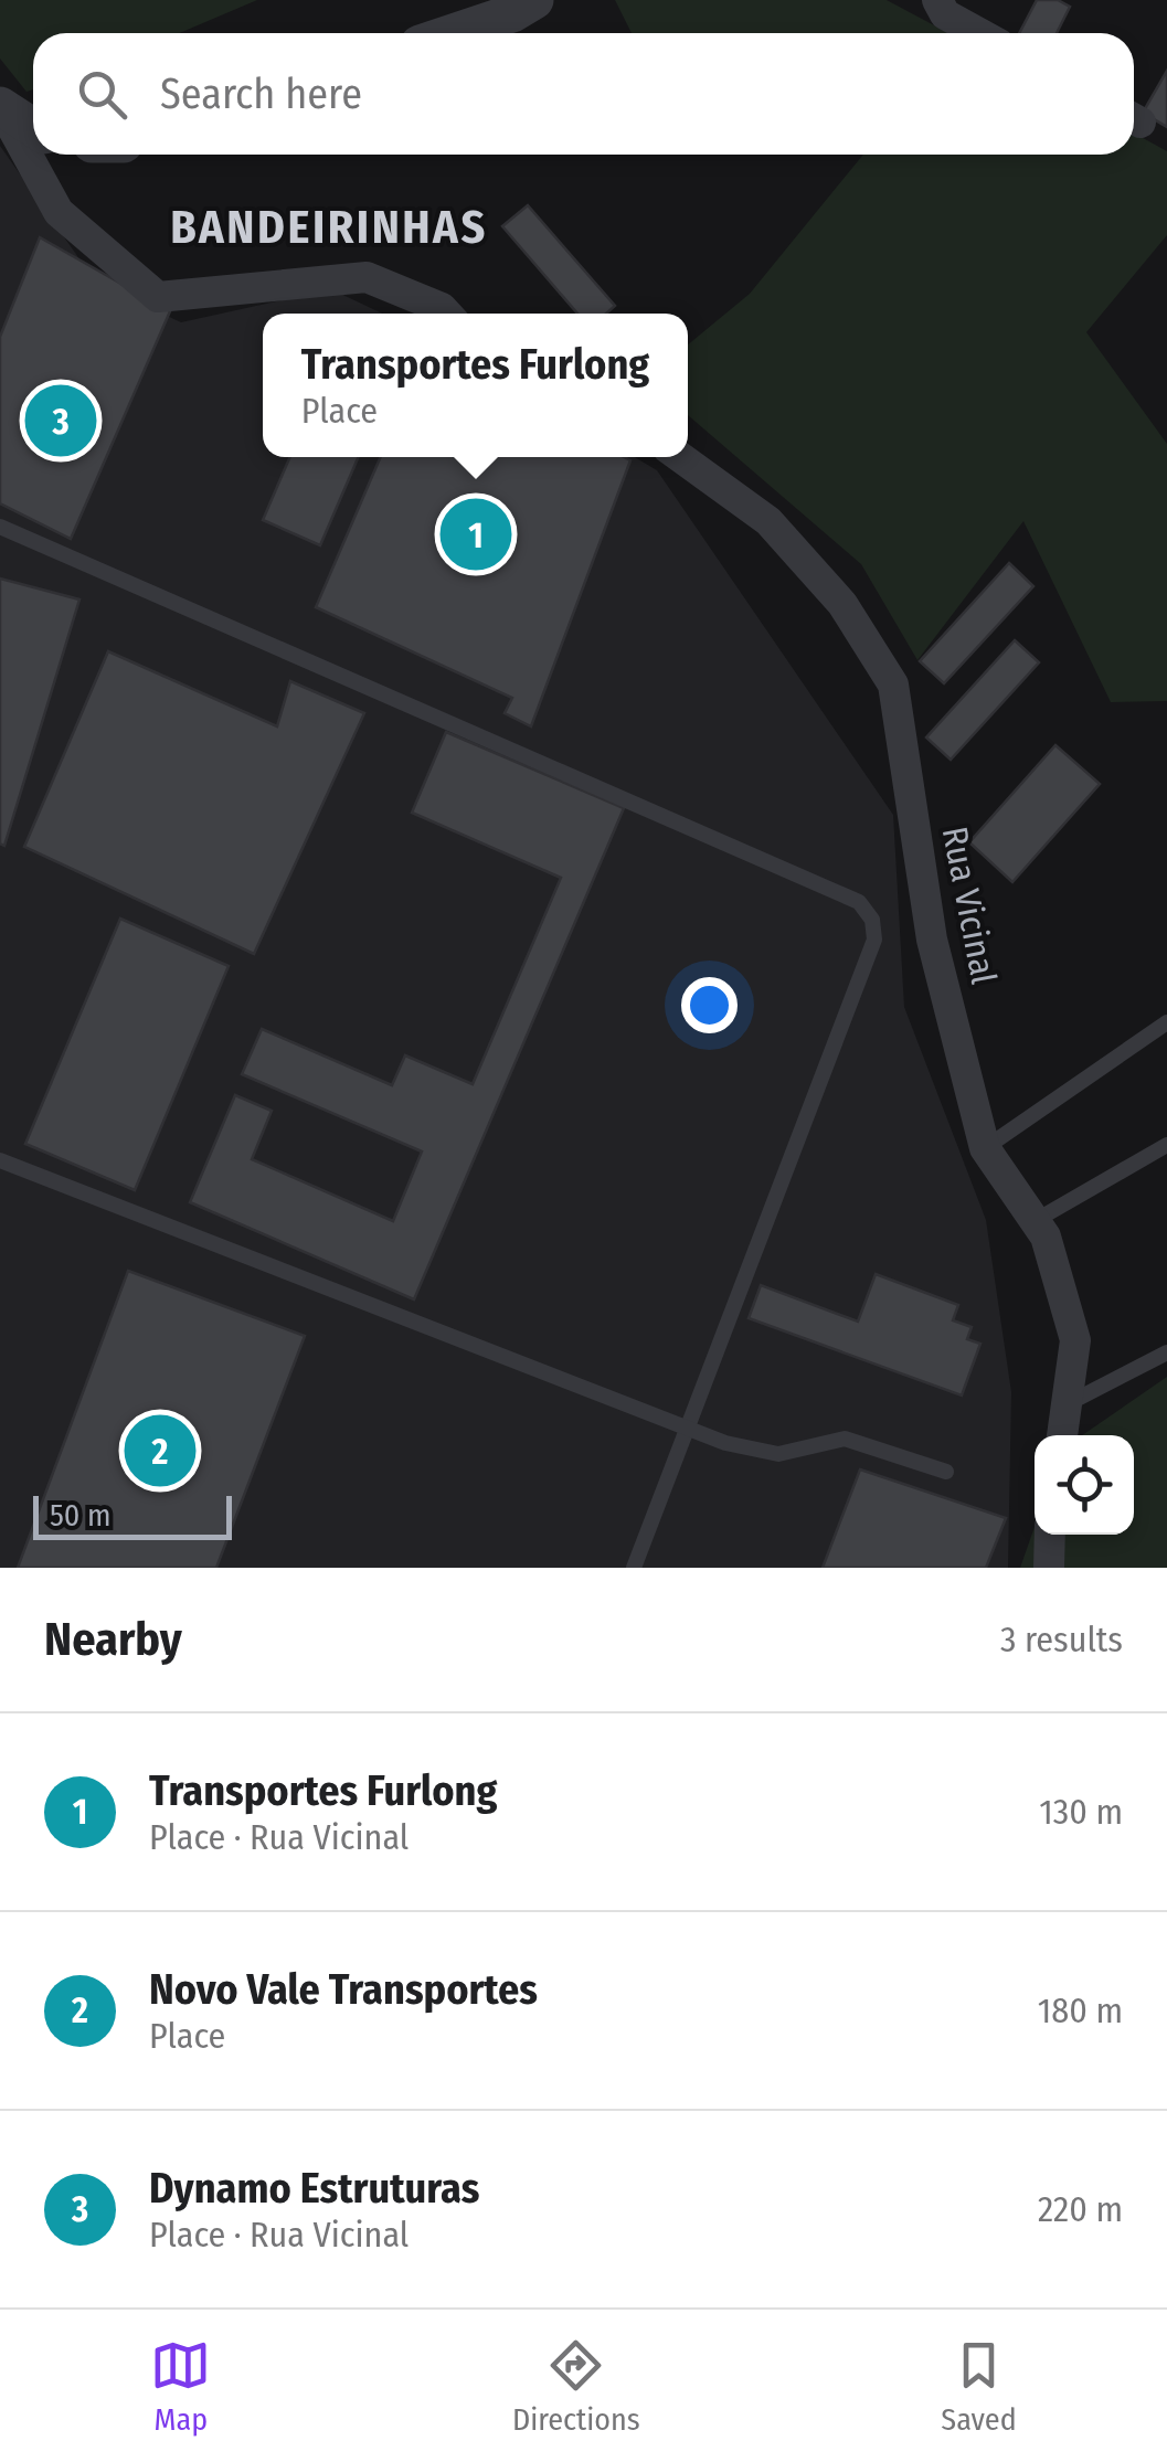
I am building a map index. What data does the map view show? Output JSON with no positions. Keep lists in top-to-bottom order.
{
  "streets": {
    "street": ["Rua Vicinal"]
  },
  "districts": ["BANDEIRINHAS"],
  "scale_bar": "50 m",
  "page": {
    "search": "Search here",
    "popup": ["Transportes Furlong", "Place"],
    "pins": ["3", "1", "2"],
    "scale": "50 m",
    "heading": ["Nearby", "3 results"],
    "list": [
      {
        "mark": "1",
        "name": "Transportes Furlong",
        "note": "Place · Rua Vicinal",
        "value": "130 m"
      },
      {
        "mark": "2",
        "name": "Novo Vale Transportes",
        "note": "Place",
        "value": "180 m"
      },
      {
        "mark": "3",
        "name": "Dynamo Estruturas",
        "note": "Place · Rua Vicinal",
        "value": "220 m"
      }
    ],
    "nav": ["Map", "Directions", "Saved"]
  }
}
